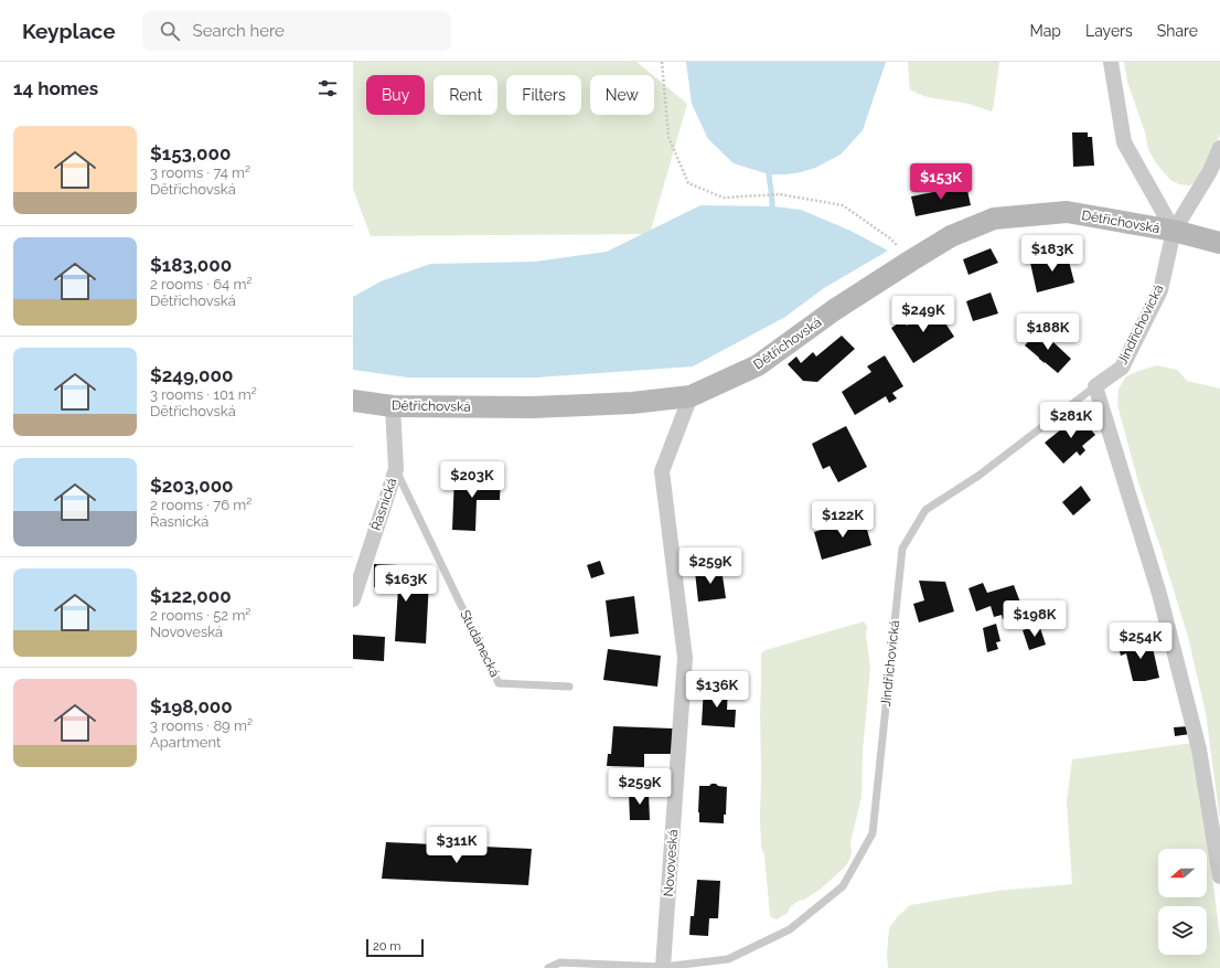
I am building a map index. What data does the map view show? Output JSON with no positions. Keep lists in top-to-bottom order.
{
  "streets": {
    "street": [
      "Dětřichovská",
      "Jindřichovická",
      "Řasnická",
      "Novoveská"
    ],
    "lane": ["Studánecká"]
  },
  "crossings": [
    ["Dětřichovská", "Jindřichovická"],
    ["Dětřichovská", "Řasnická"],
    ["Dětřichovská", "Novoveská"],
    ["Jindřichovická", "Novoveská"],
    ["Řasnická", "Studánecká"]
  ],
  "scale_bar": "20 m",
  "north": "left",
  "page": {
    "header": "Keyplace",
    "search": "Search here",
    "nav": ["Map", "Layers", "Share"],
    "heading": "14 homes",
    "chip": [
      "Buy",
      "Rent",
      "Filters",
      "New"
    ],
    "list": [
      {
        "name": "$153,000",
        "note": "3 rooms · 74 m² · Dětřichovská"
      },
      {
        "name": "$183,000",
        "note": "2 rooms · 64 m² · Dětřichovská"
      },
      {
        "name": "$249,000",
        "note": "3 rooms · 101 m² · Dětřichovská"
      },
      {
        "name": "$203,000",
        "note": "2 rooms · 76 m² · Řasnická"
      },
      {
        "name": "$122,000",
        "note": "2 rooms · 52 m² · Novoveská"
      },
      {
        "name": "$198,000",
        "note": "3 rooms · 89 m² · Apartment"
      }
    ],
    "price": [
      "$153K",
      "$183K",
      "$249K",
      "$188K",
      "$281K",
      "$203K",
      "$122K",
      "$259K",
      "$163K",
      "$198K",
      "$254K",
      "$136K",
      "$259K",
      "$311K"
    ],
    "scale": "20 m"
  }
}
